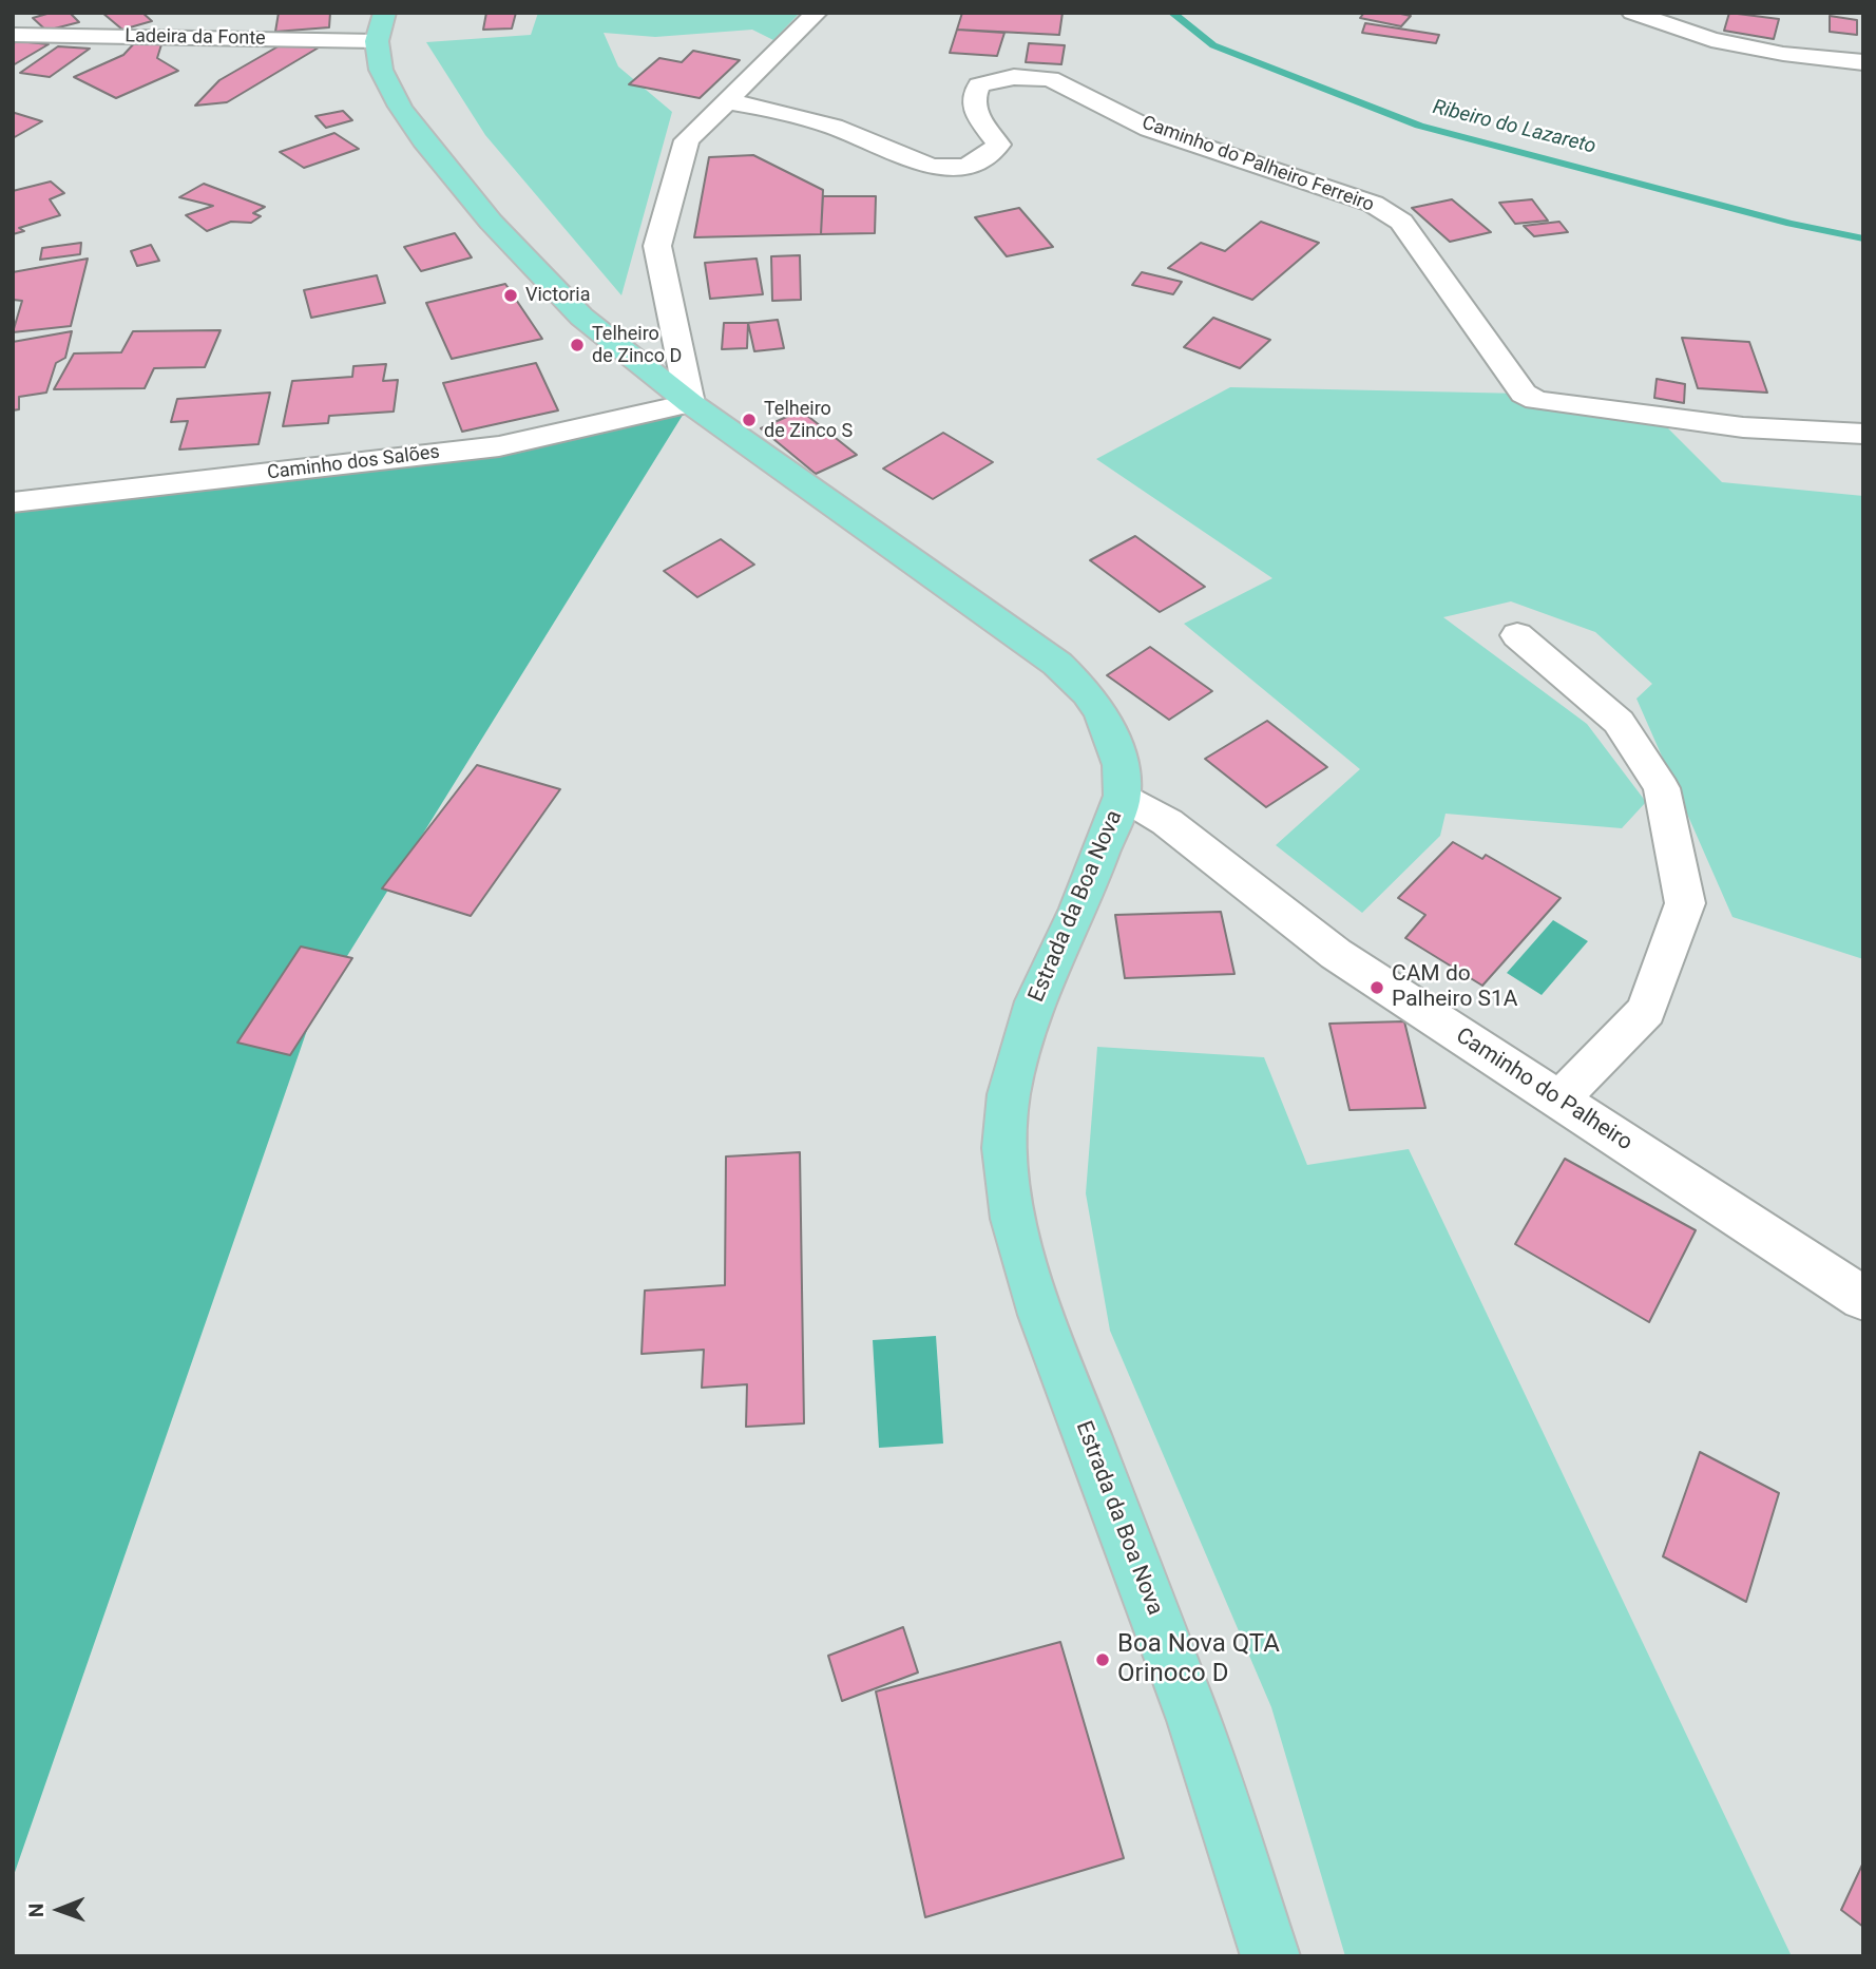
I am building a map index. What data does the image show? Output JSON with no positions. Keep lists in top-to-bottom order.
{
  "streets": {
    "main road": ["Estrada da Boa Nova"],
    "street": [
      "Ladeira da Fonte",
      "Caminho do Palheiro Ferreiro",
      "Caminho dos Salões",
      "Caminho do Palheiro"
    ]
  },
  "crossings": [
    ["Ladeira da Fonte", "Estrada da Boa Nova"],
    ["Caminho dos Salões", "Estrada da Boa Nova"],
    ["Estrada da Boa Nova", "Caminho do Palheiro"]
  ],
  "water": ["Ribeiro do Lazareto"],
  "places": [
    "Victoria",
    "Telheiro de Zinco D",
    "Telheiro de Zinco S",
    "CAM do Palheiro S1A",
    "Boa Nova QTA Orinoco D"
  ],
  "north": "left"
}
